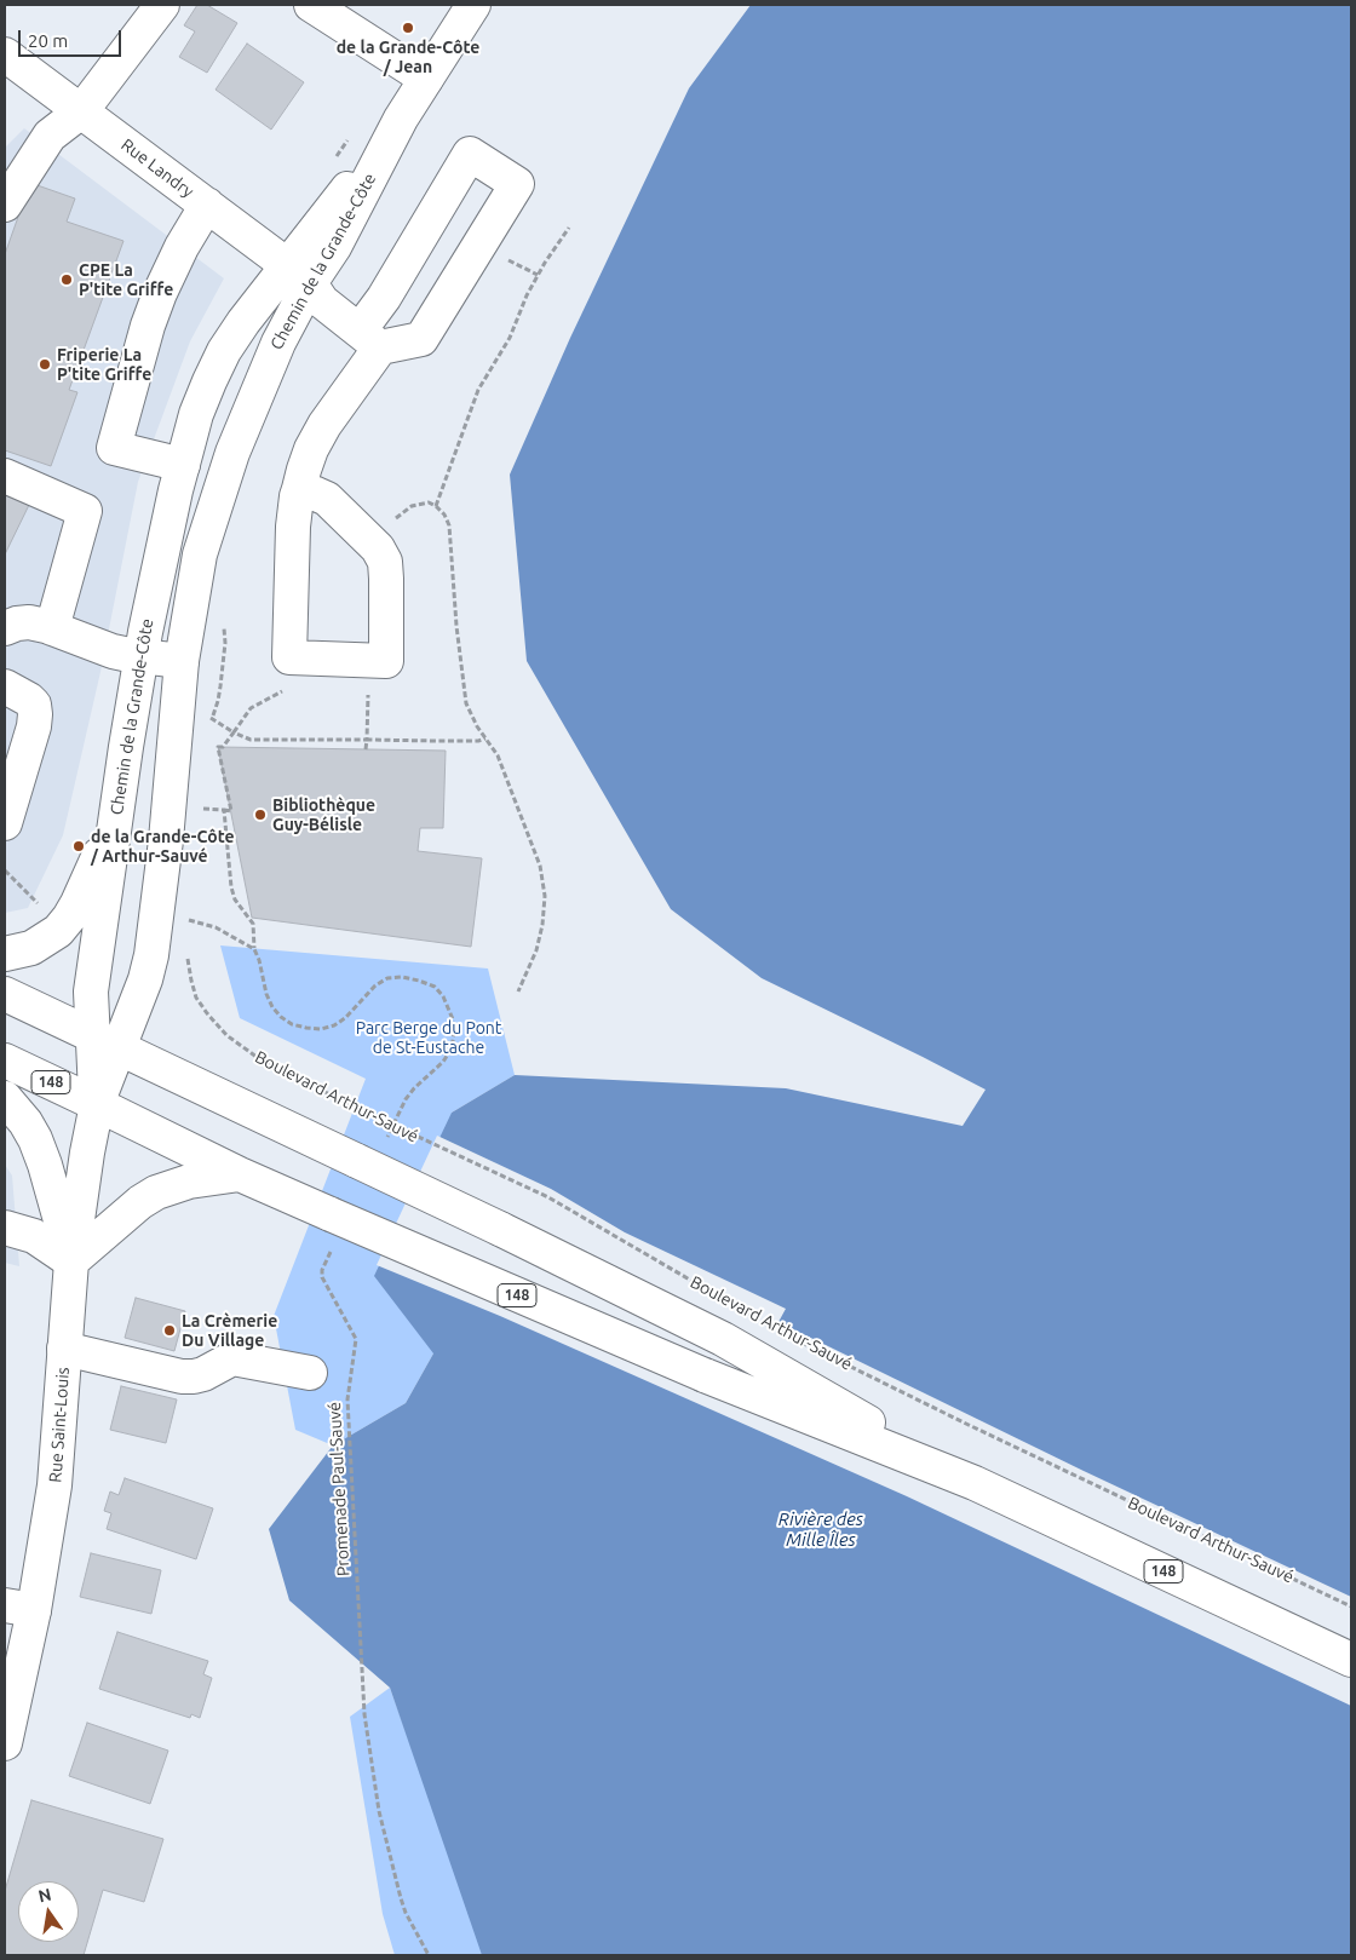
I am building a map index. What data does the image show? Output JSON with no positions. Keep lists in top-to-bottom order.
{
  "streets": {
    "main road": [
      "Rue Landry",
      "Chemin de la Grande-Côte",
      "148",
      "Rue Saint-Louis"
    ],
    "path": ["Boulevard Arthur-Sauvé", "Promenade Paul-Sauvé"]
  },
  "crossings": [
    ["Rue Landry", "Chemin de la Grande-Côte"],
    ["Chemin de la Grande-Côte", "148"],
    ["Chemin de la Grande-Côte", "Rue Saint-Louis"],
    ["148", "Rue Saint-Louis"],
    ["148", "Promenade Paul-Sauvé"]
  ],
  "water": ["Rivière des Mille Îles"],
  "parks": ["Parc Berge du Pont de St-Eustache"],
  "places": [
    "de la Grande-Côte / Jean",
    "CPE La P'tite Griffe",
    "Friperie La P'tite Griffe",
    "Bibliothèque Guy-Bélisle",
    "de la Grande-Côte / Arthur-Sauvé",
    "La Crèmerie Du Village"
  ],
  "scale_bar": "20 m",
  "north": "top"
}
